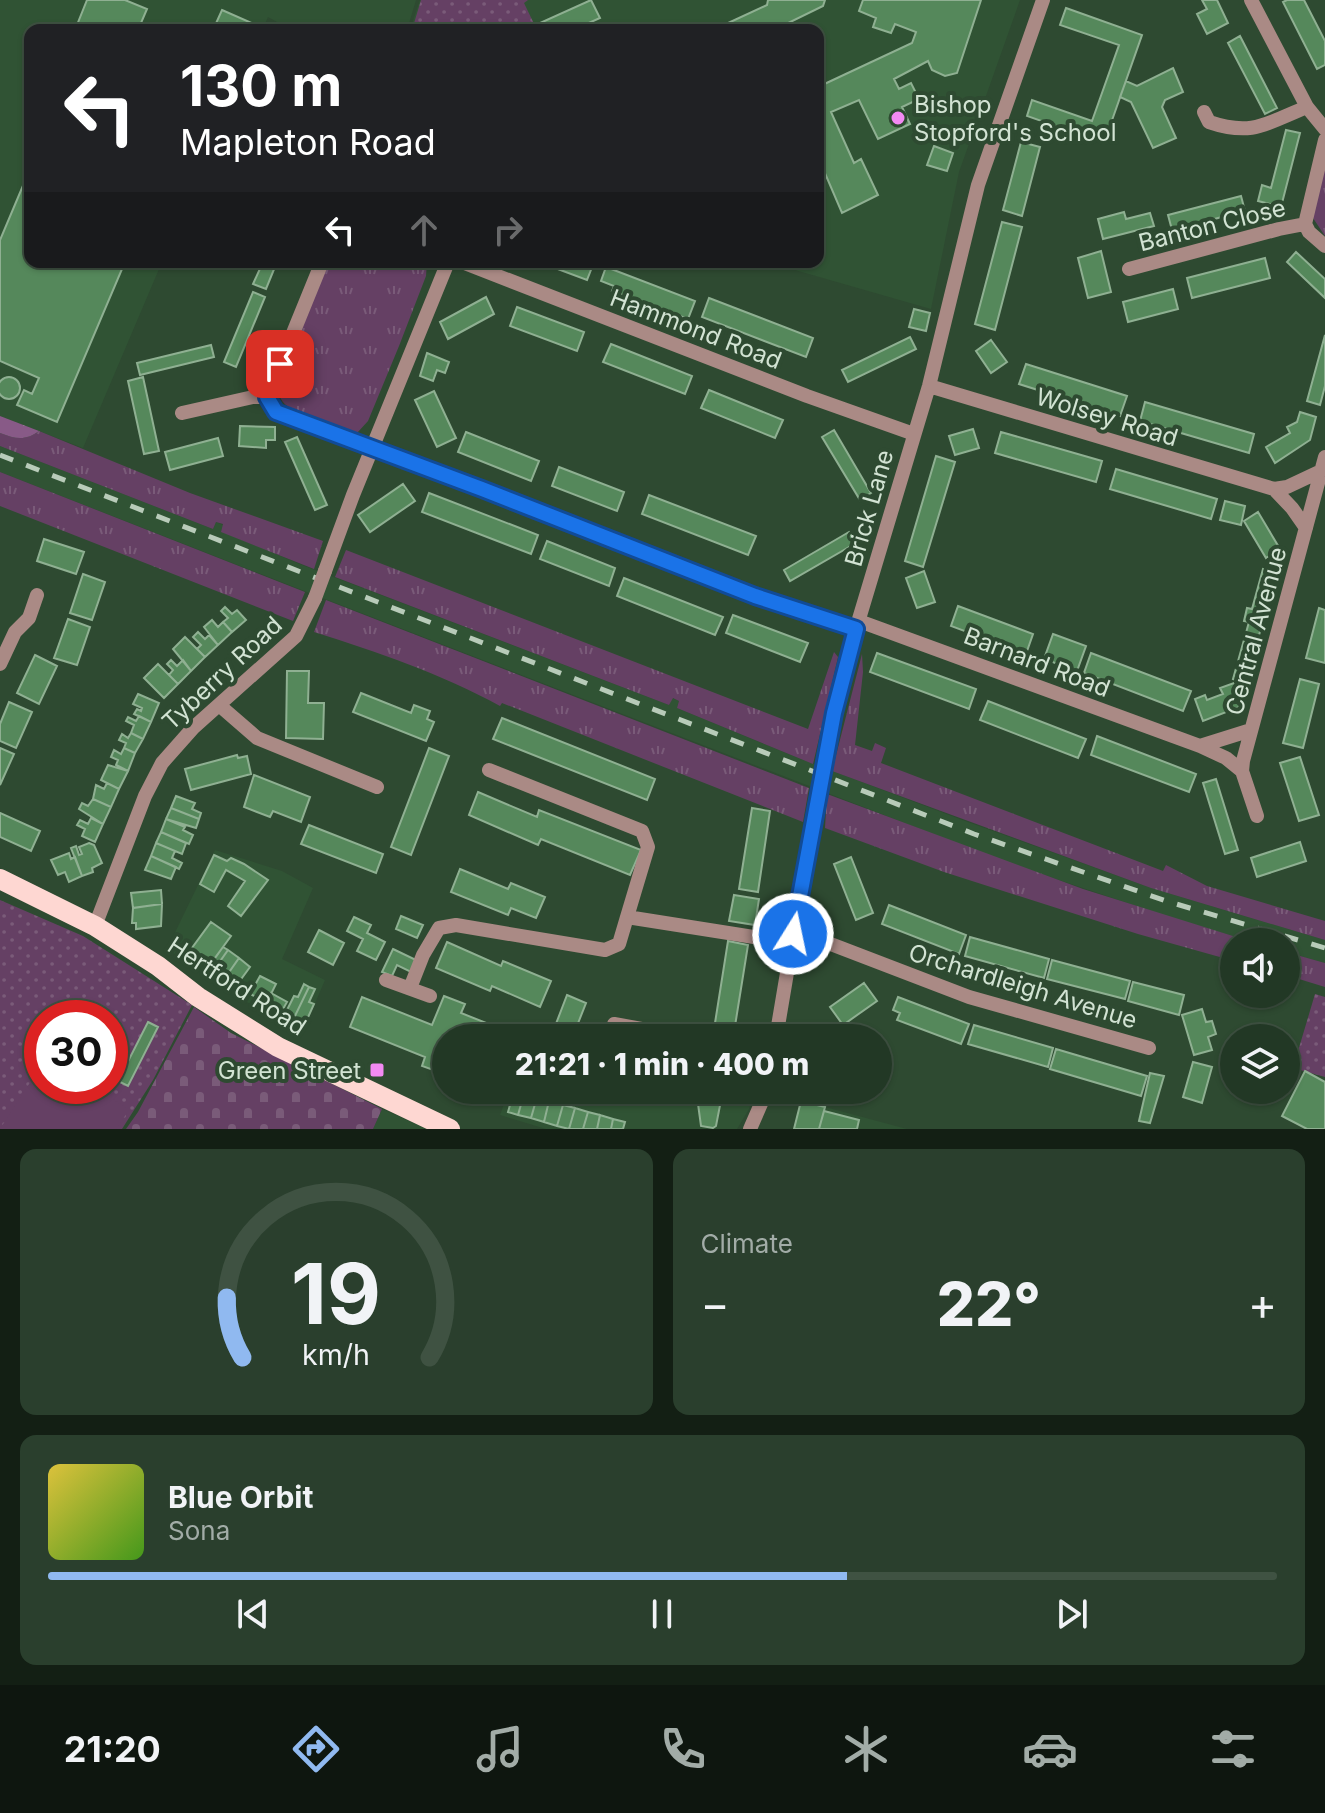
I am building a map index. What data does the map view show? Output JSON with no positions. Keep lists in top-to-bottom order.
{
  "streets": {
    "main road": ["Hertford Road"],
    "street": [
      "Banton Close",
      "Hammond Road",
      "Wolsey Road",
      "Brick Lane",
      "Central Avenue",
      "Barnard Road",
      "Tyberry Road",
      "Orchardleigh Avenue"
    ]
  },
  "crossings": [
    ["Hammond Road", "Brick Lane"],
    ["Wolsey Road", "Brick Lane"],
    ["Brick Lane", "Barnard Road"],
    ["Brick Lane", "Orchardleigh Avenue"],
    ["Central Avenue", "Barnard Road"],
    ["Barnard Road", "Tyberry Road"],
    ["Tyberry Road", "Hertford Road"]
  ],
  "places": {
    "other": ["Bishop Stopford's School"],
    "transit": ["Green Street"]
  },
  "page": {
    "turn": ["130 m", "Mapleton Road"],
    "limit": "30",
    "trip": "21:21 · 1 min · 400 m",
    "tile": "Climate",
    "heat": ["−", "22°", "+"],
    "song": ["Blue Orbit", "Sona"],
    "tabs": "21:20",
    "gauge": ["19", "km/h"]
  }
}
